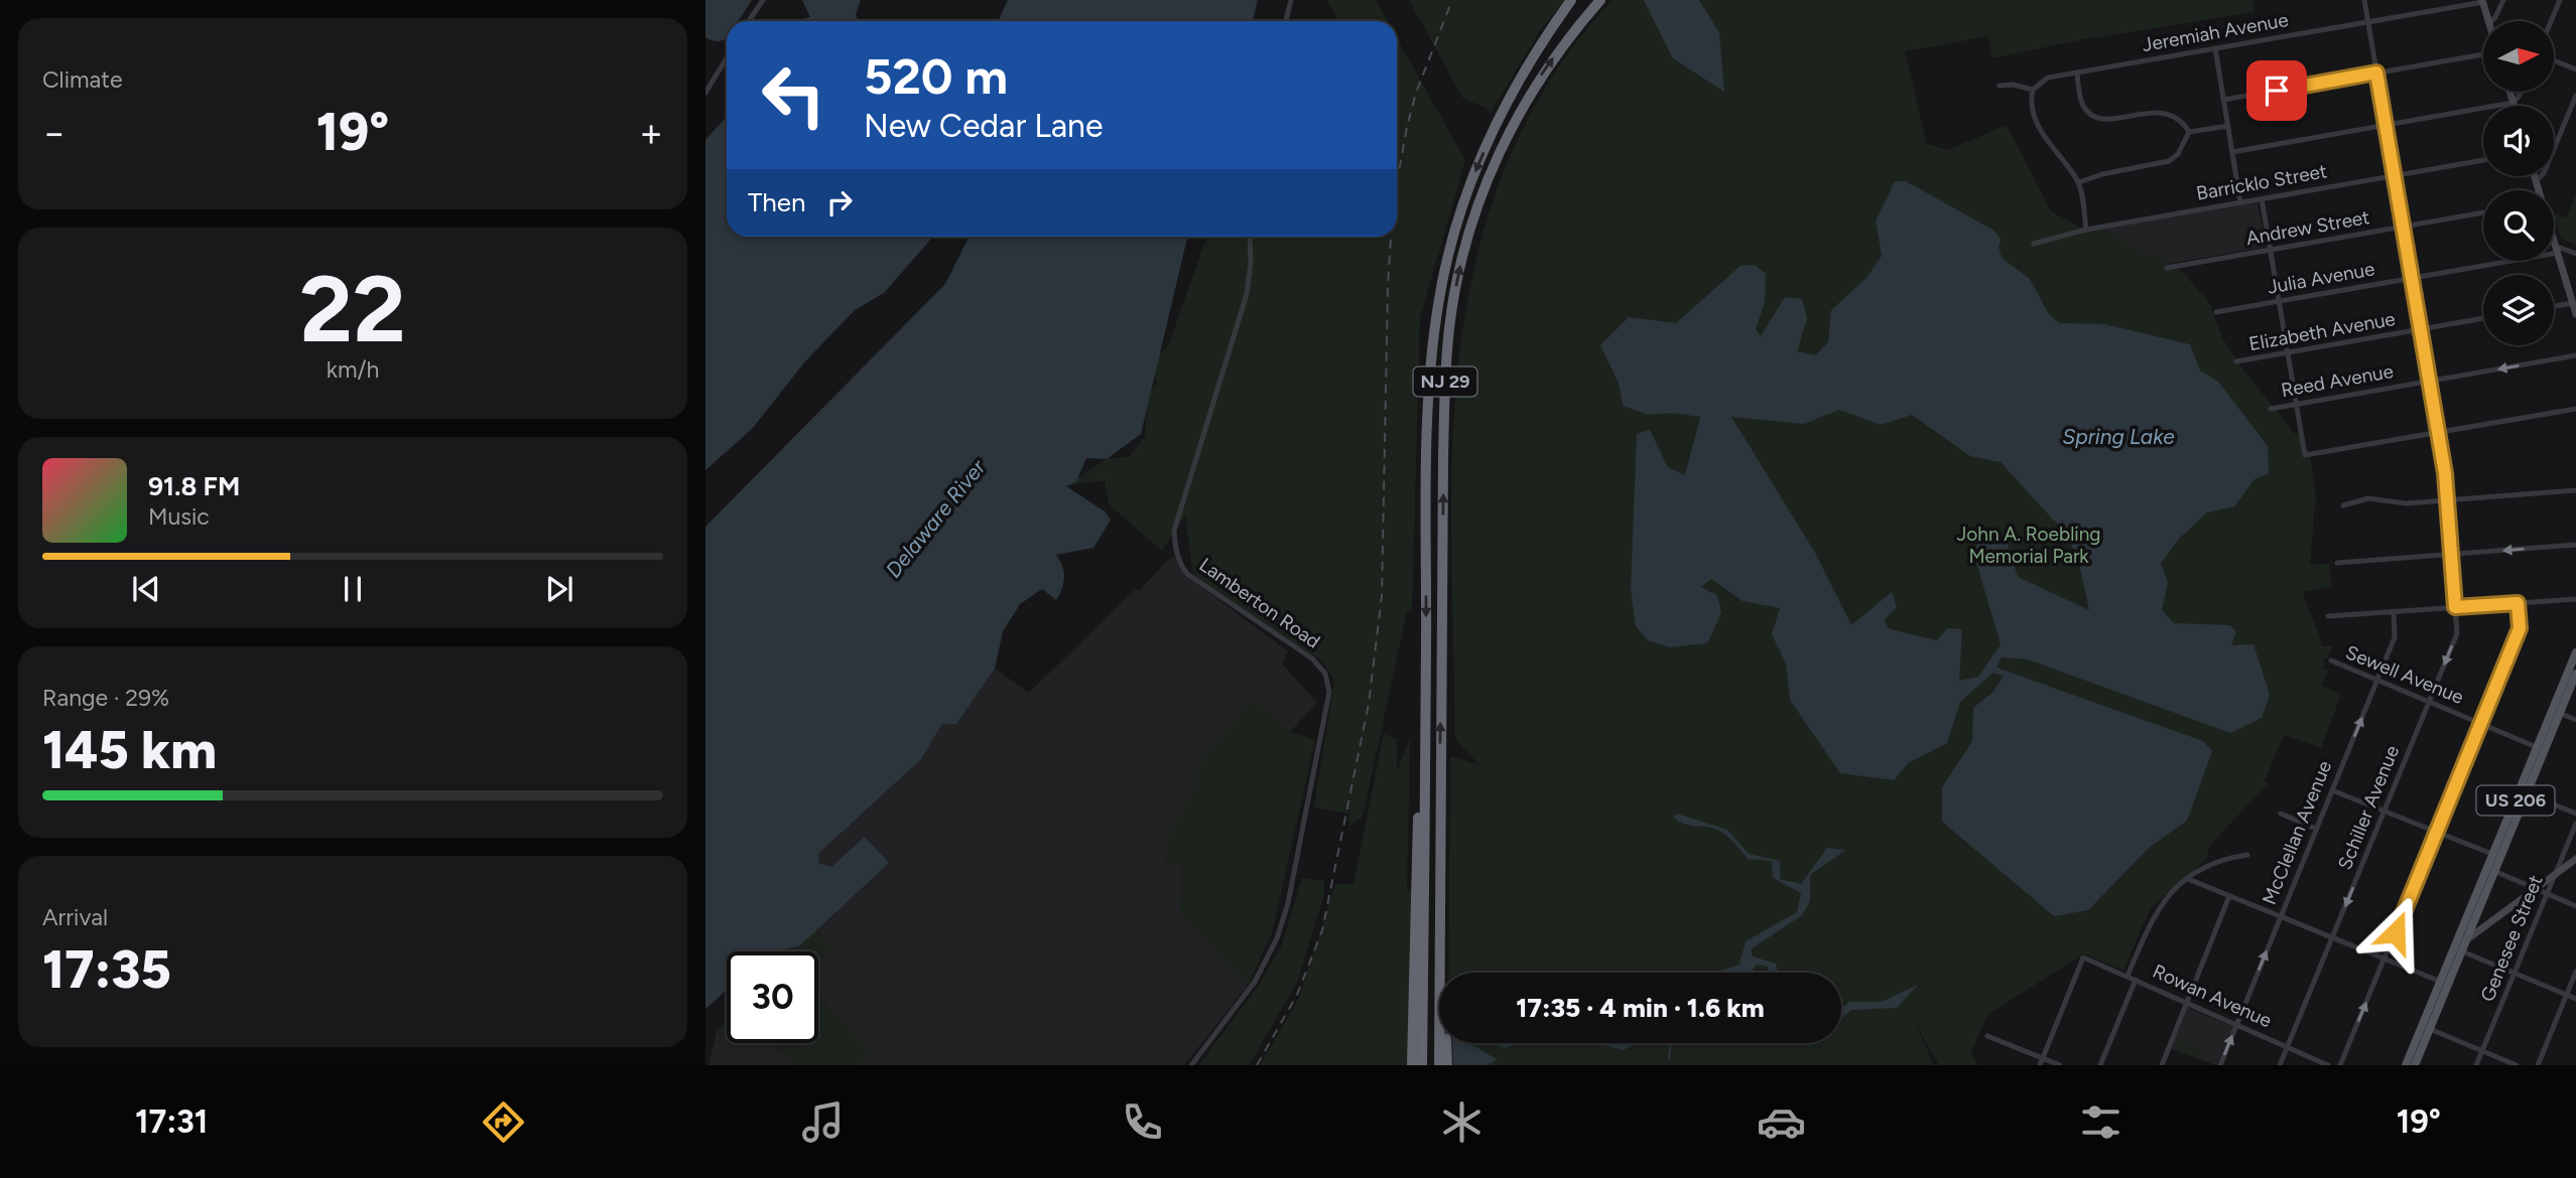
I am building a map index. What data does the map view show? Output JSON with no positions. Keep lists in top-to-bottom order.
{
  "streets": {
    "highway": ["NJ 29"],
    "main road": ["US 206"],
    "street": [
      "Jeremiah Avenue",
      "Barricklo Street",
      "Andrew Street",
      "Julia Avenue",
      "Elizabeth Avenue",
      "Reed Avenue",
      "Lamberton Road",
      "Sewell Avenue",
      "Schiller Avenue",
      "McClellan Avenue",
      "Genesee Street",
      "Rowan Avenue"
    ]
  },
  "crossings": [
    ["Jeremiah Avenue", "Schiller Avenue"],
    ["Barricklo Street", "Schiller Avenue"],
    ["Andrew Street", "Schiller Avenue"],
    ["Julia Avenue", "Schiller Avenue"],
    ["Elizabeth Avenue", "Schiller Avenue"],
    ["Reed Avenue", "Schiller Avenue"],
    ["Sewell Avenue", "US 206"],
    ["Sewell Avenue", "Schiller Avenue"],
    ["Sewell Avenue", "McClellan Avenue"],
    ["Schiller Avenue", "Rowan Avenue"],
    ["McClellan Avenue", "Rowan Avenue"]
  ],
  "one_way": ["Reed Avenue", "McClellan Avenue"],
  "water": ["Spring Lake", "Delaware River"],
  "parks": ["John A. Roebling Memorial Park"],
  "north": "right",
  "page": {
    "tile": [
      "Climate",
      ["22", "km/h"],
      ["Range · 29%", "145 km"],
      ["Arrival", "17:35"]
    ],
    "turn": ["520 m", "New Cedar Lane"],
    "heat": ["−", "19°", "+"],
    "then": "Then",
    "song": ["91.8 FM", "Music"],
    "limit": "30",
    "trip": "17:35 · 4 min · 1.6 km",
    "tabs": ["17:31", "19°"]
  }
}
